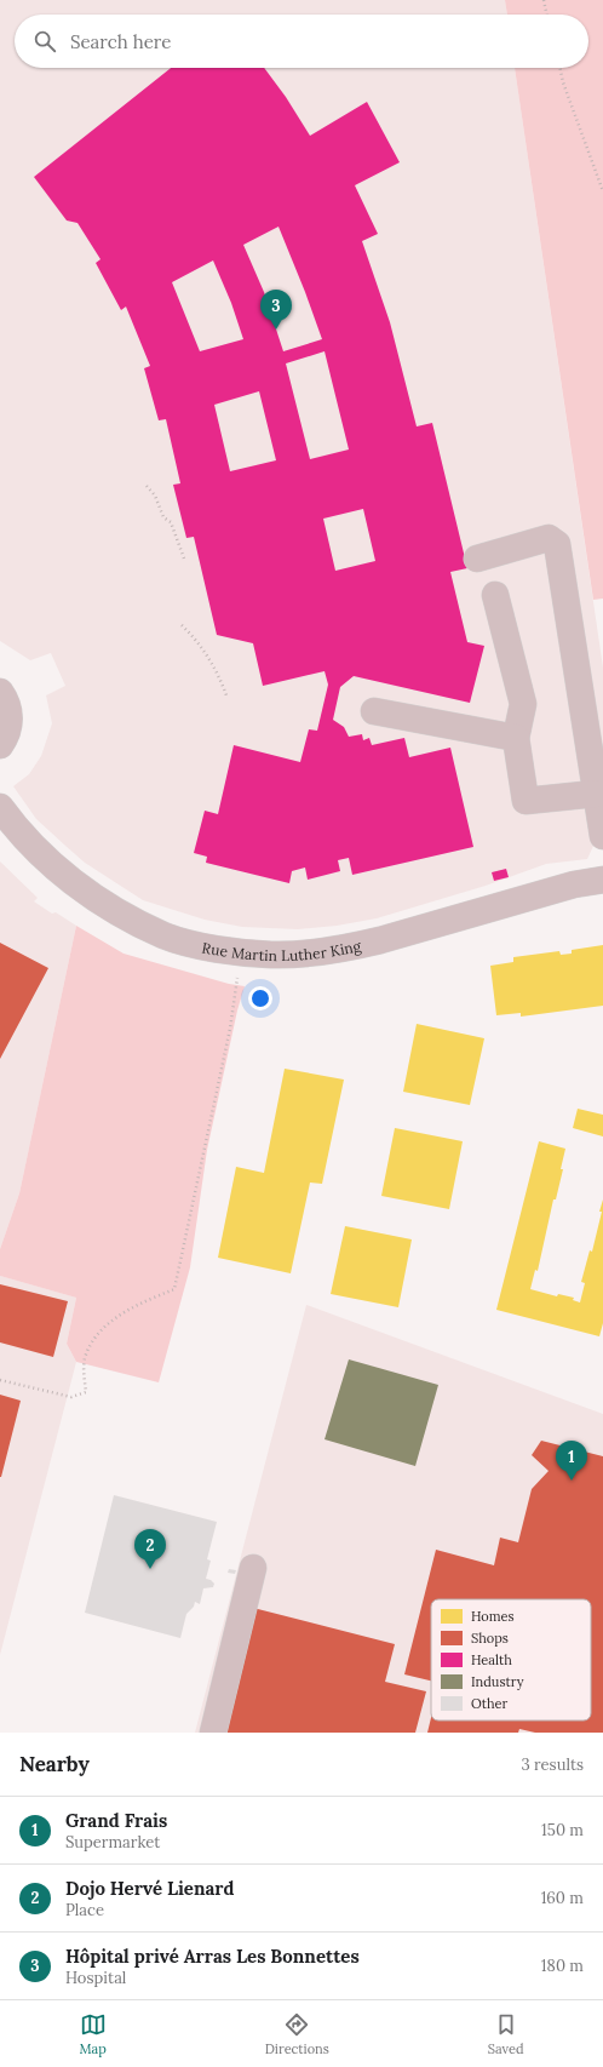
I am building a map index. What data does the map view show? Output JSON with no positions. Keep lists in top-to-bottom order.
{
  "streets": {
    "street": ["Rue Martin Luther King"]
  },
  "legend": [
    "Homes",
    "Shops",
    "Health",
    "Industry",
    "Other"
  ],
  "page": {
    "search": "Search here",
    "pins": ["3", "1", "2"],
    "heading": ["Nearby", "3 results"],
    "list": [
      {
        "mark": "1",
        "name": "Grand Frais",
        "note": "Supermarket",
        "value": "150 m"
      },
      {
        "mark": "2",
        "name": "Dojo Hervé Lienard",
        "note": "Place",
        "value": "160 m"
      },
      {
        "mark": "3",
        "name": "Hôpital privé Arras Les Bonnettes",
        "note": "Hospital",
        "value": "180 m"
      }
    ],
    "nav": ["Map", "Directions", "Saved"]
  }
}
